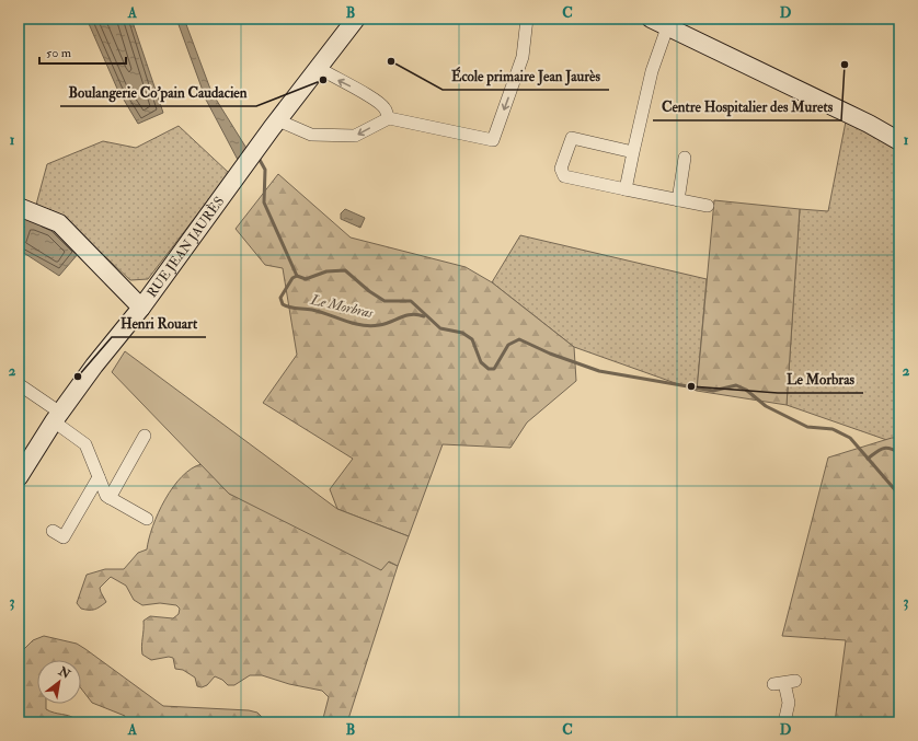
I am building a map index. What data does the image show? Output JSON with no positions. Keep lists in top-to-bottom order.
{
  "streets": {
    "main road": ["RUE JEAN JAURÈS"]
  },
  "water": ["Le Morbras"],
  "places": [
    "École primaire Jean Jaurès",
    "Centre Hospitalier des Murets",
    "Boulangerie Co'pain Caudacien",
    "Henri Rouart",
    "Le Morbras"
  ],
  "scale_bar": "50 m",
  "north": "top right",
  "grid": {
    "columns": [
      "A",
      "B",
      "C",
      "D"
    ],
    "rows": ["1", "2", "3"]
  }
}
